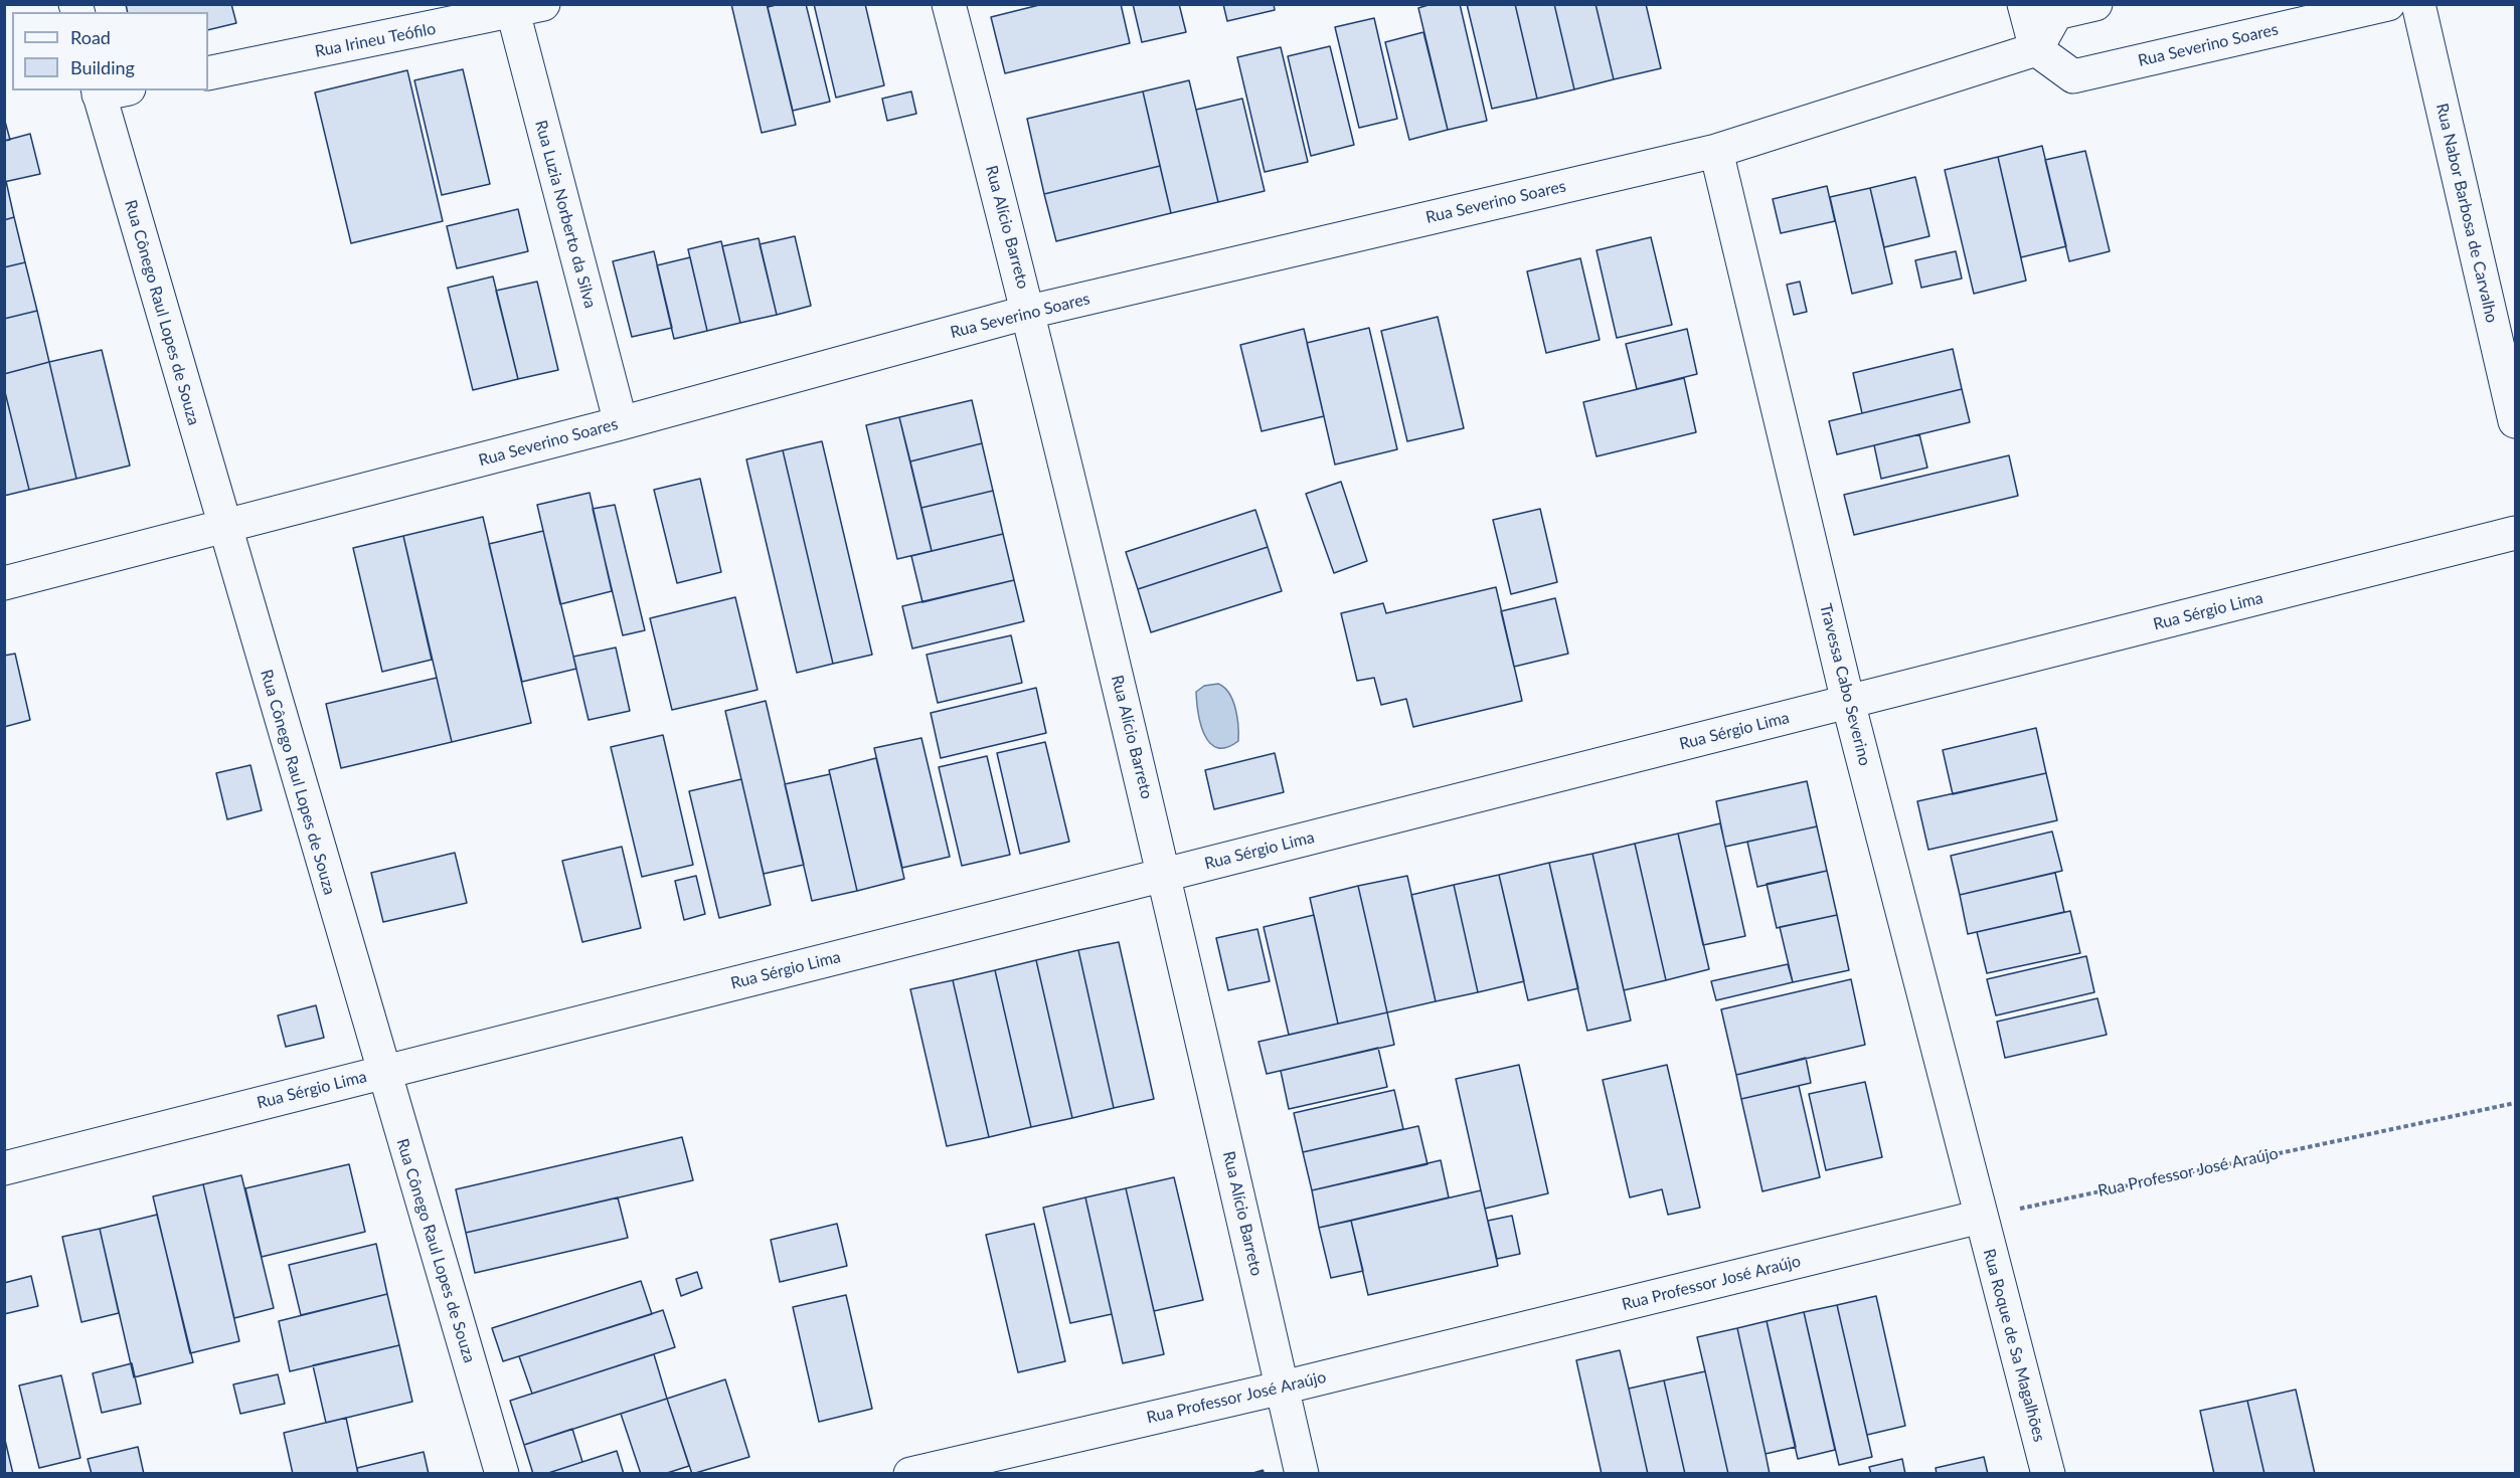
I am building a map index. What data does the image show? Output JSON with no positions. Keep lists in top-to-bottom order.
{
  "streets": {
    "street": [
      "Rua Irineu Teófilo",
      "Rua Severino Soares",
      "Rua Nabor Barbosa de Carvalho",
      "Rua Luzia Norberto da Silva",
      "Rua Alício Barreto",
      "Rua Cônego Raul Lopes de Souza",
      "Rua Sérgio Lima",
      "Travessa Cabo Severino",
      "Rua Professor José Araújo",
      "Rua Roque de Sa Magalhões"
    ]
  },
  "crossings": [
    ["Rua Irineu Teófilo", "Rua Luzia Norberto da Silva"],
    ["Rua Severino Soares", "Rua Luzia Norberto da Silva"],
    ["Rua Severino Soares", "Rua Alício Barreto"],
    ["Rua Severino Soares", "Rua Cônego Raul Lopes de Souza"],
    ["Rua Severino Soares", "Travessa Cabo Severino"],
    ["Rua Alício Barreto", "Rua Sérgio Lima"],
    ["Rua Alício Barreto", "Rua Professor José Araújo"],
    ["Rua Cônego Raul Lopes de Souza", "Rua Sérgio Lima"],
    ["Rua Sérgio Lima", "Travessa Cabo Severino"],
    ["Travessa Cabo Severino", "Rua Professor José Araújo"],
    ["Travessa Cabo Severino", "Rua Roque de Sa Magalhões"],
    ["Rua Professor José Araújo", "Rua Roque de Sa Magalhões"]
  ],
  "legend": ["Road", "Building"]
}
